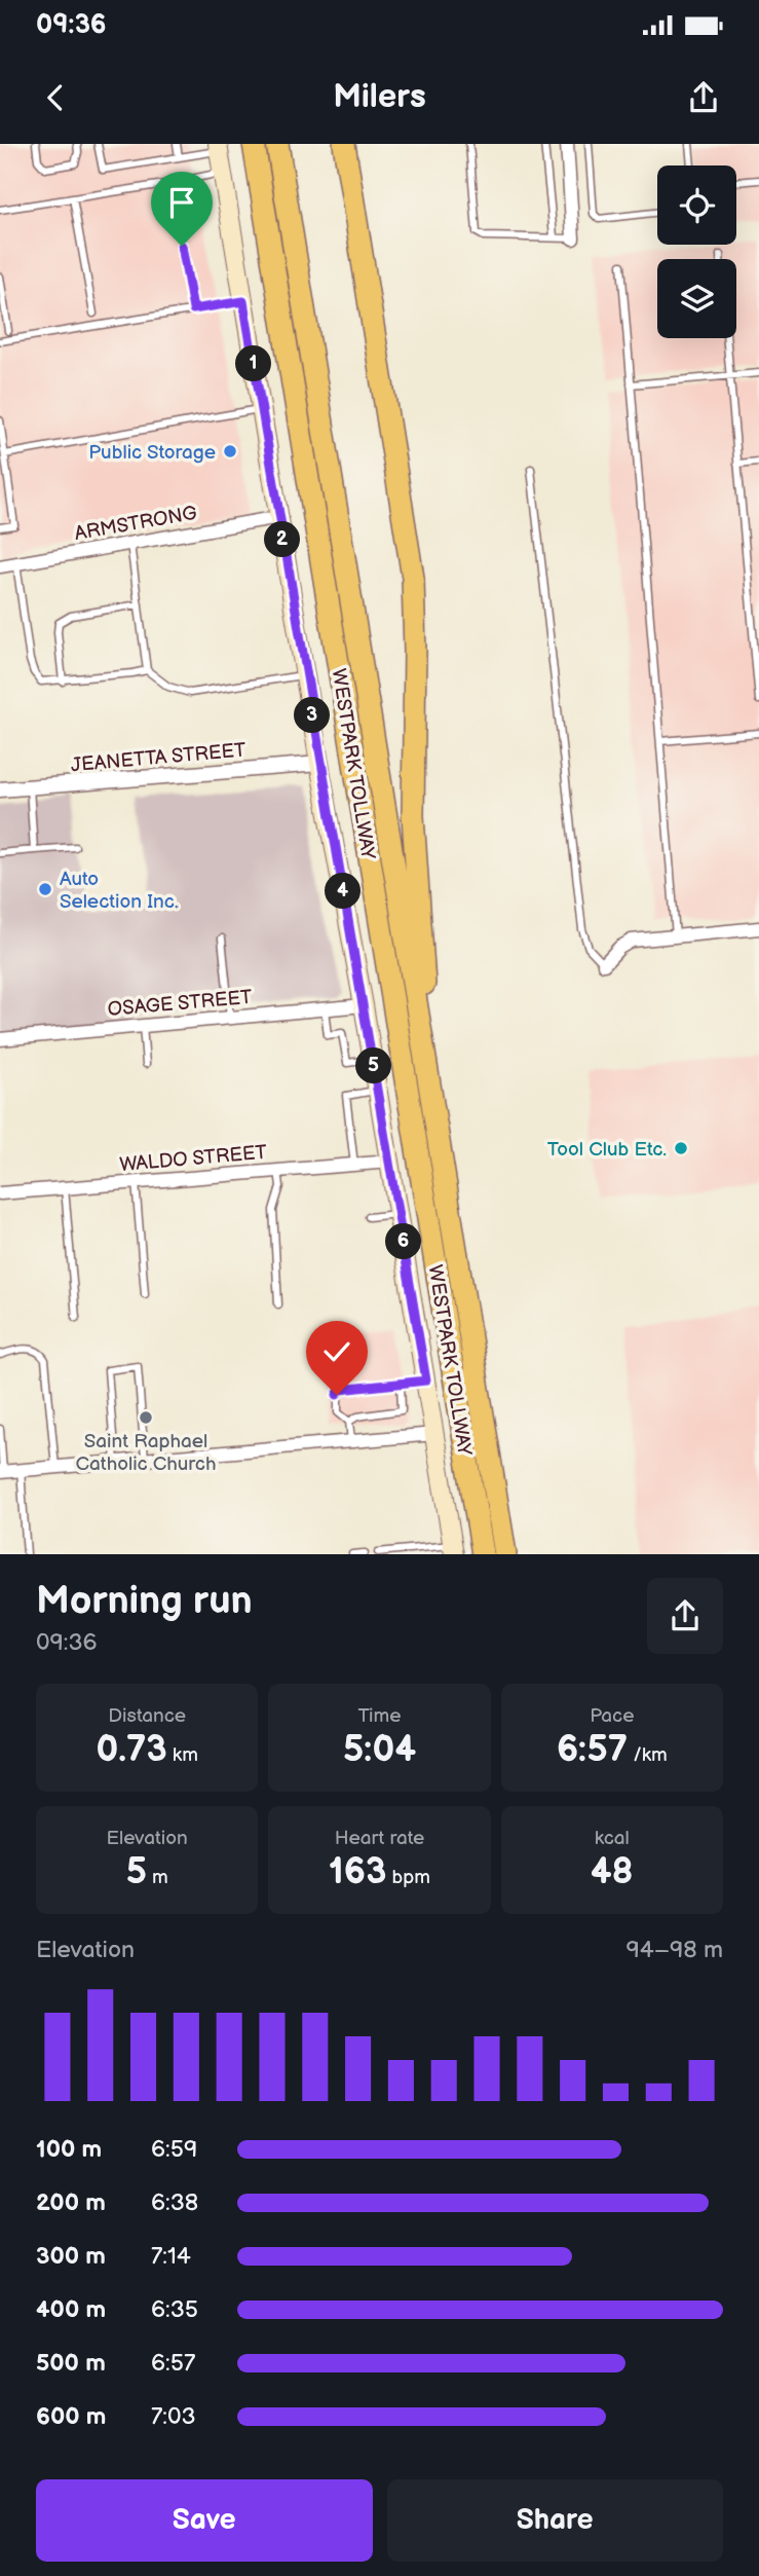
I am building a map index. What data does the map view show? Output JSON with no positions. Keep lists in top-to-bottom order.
{
  "streets": {
    "highway": ["WESTPARK TOLLWAY"],
    "street": [
      "ARMSTRONG",
      "JEANETTA STREET",
      "OSAGE STREET",
      "WALDO STREET"
    ]
  },
  "places": [
    "Public Storage",
    "Auto Selection Inc.",
    "Tool Club Etc.",
    "Saint Raphael Catholic Church"
  ],
  "page": {
    "status": "09:36",
    "header": "Milers",
    "pins": [
      "1",
      "2",
      "3",
      "4",
      "5",
      "6"
    ],
    "heading": ["Morning run", "09:36"],
    "stats": [
      ["Distance", "0.73 km"],
      ["Time", "5:04"],
      ["Pace", "6:57 /km"],
      ["Elevation", "5 m"],
      ["Heart rate", "163 bpm"],
      ["kcal", "48"]
    ],
    "chart": ["Elevation", "94–98 m"],
    "list": [
      {
        "name": "100 m",
        "note": "6:59"
      },
      {
        "name": "200 m",
        "note": "6:38"
      },
      {
        "name": "300 m",
        "note": "7:14"
      },
      {
        "name": "400 m",
        "note": "6:35"
      },
      {
        "name": "500 m",
        "note": "6:57"
      },
      {
        "name": "600 m",
        "note": "7:03"
      }
    ],
    "buttons": ["Save", "Share"]
  }
}
